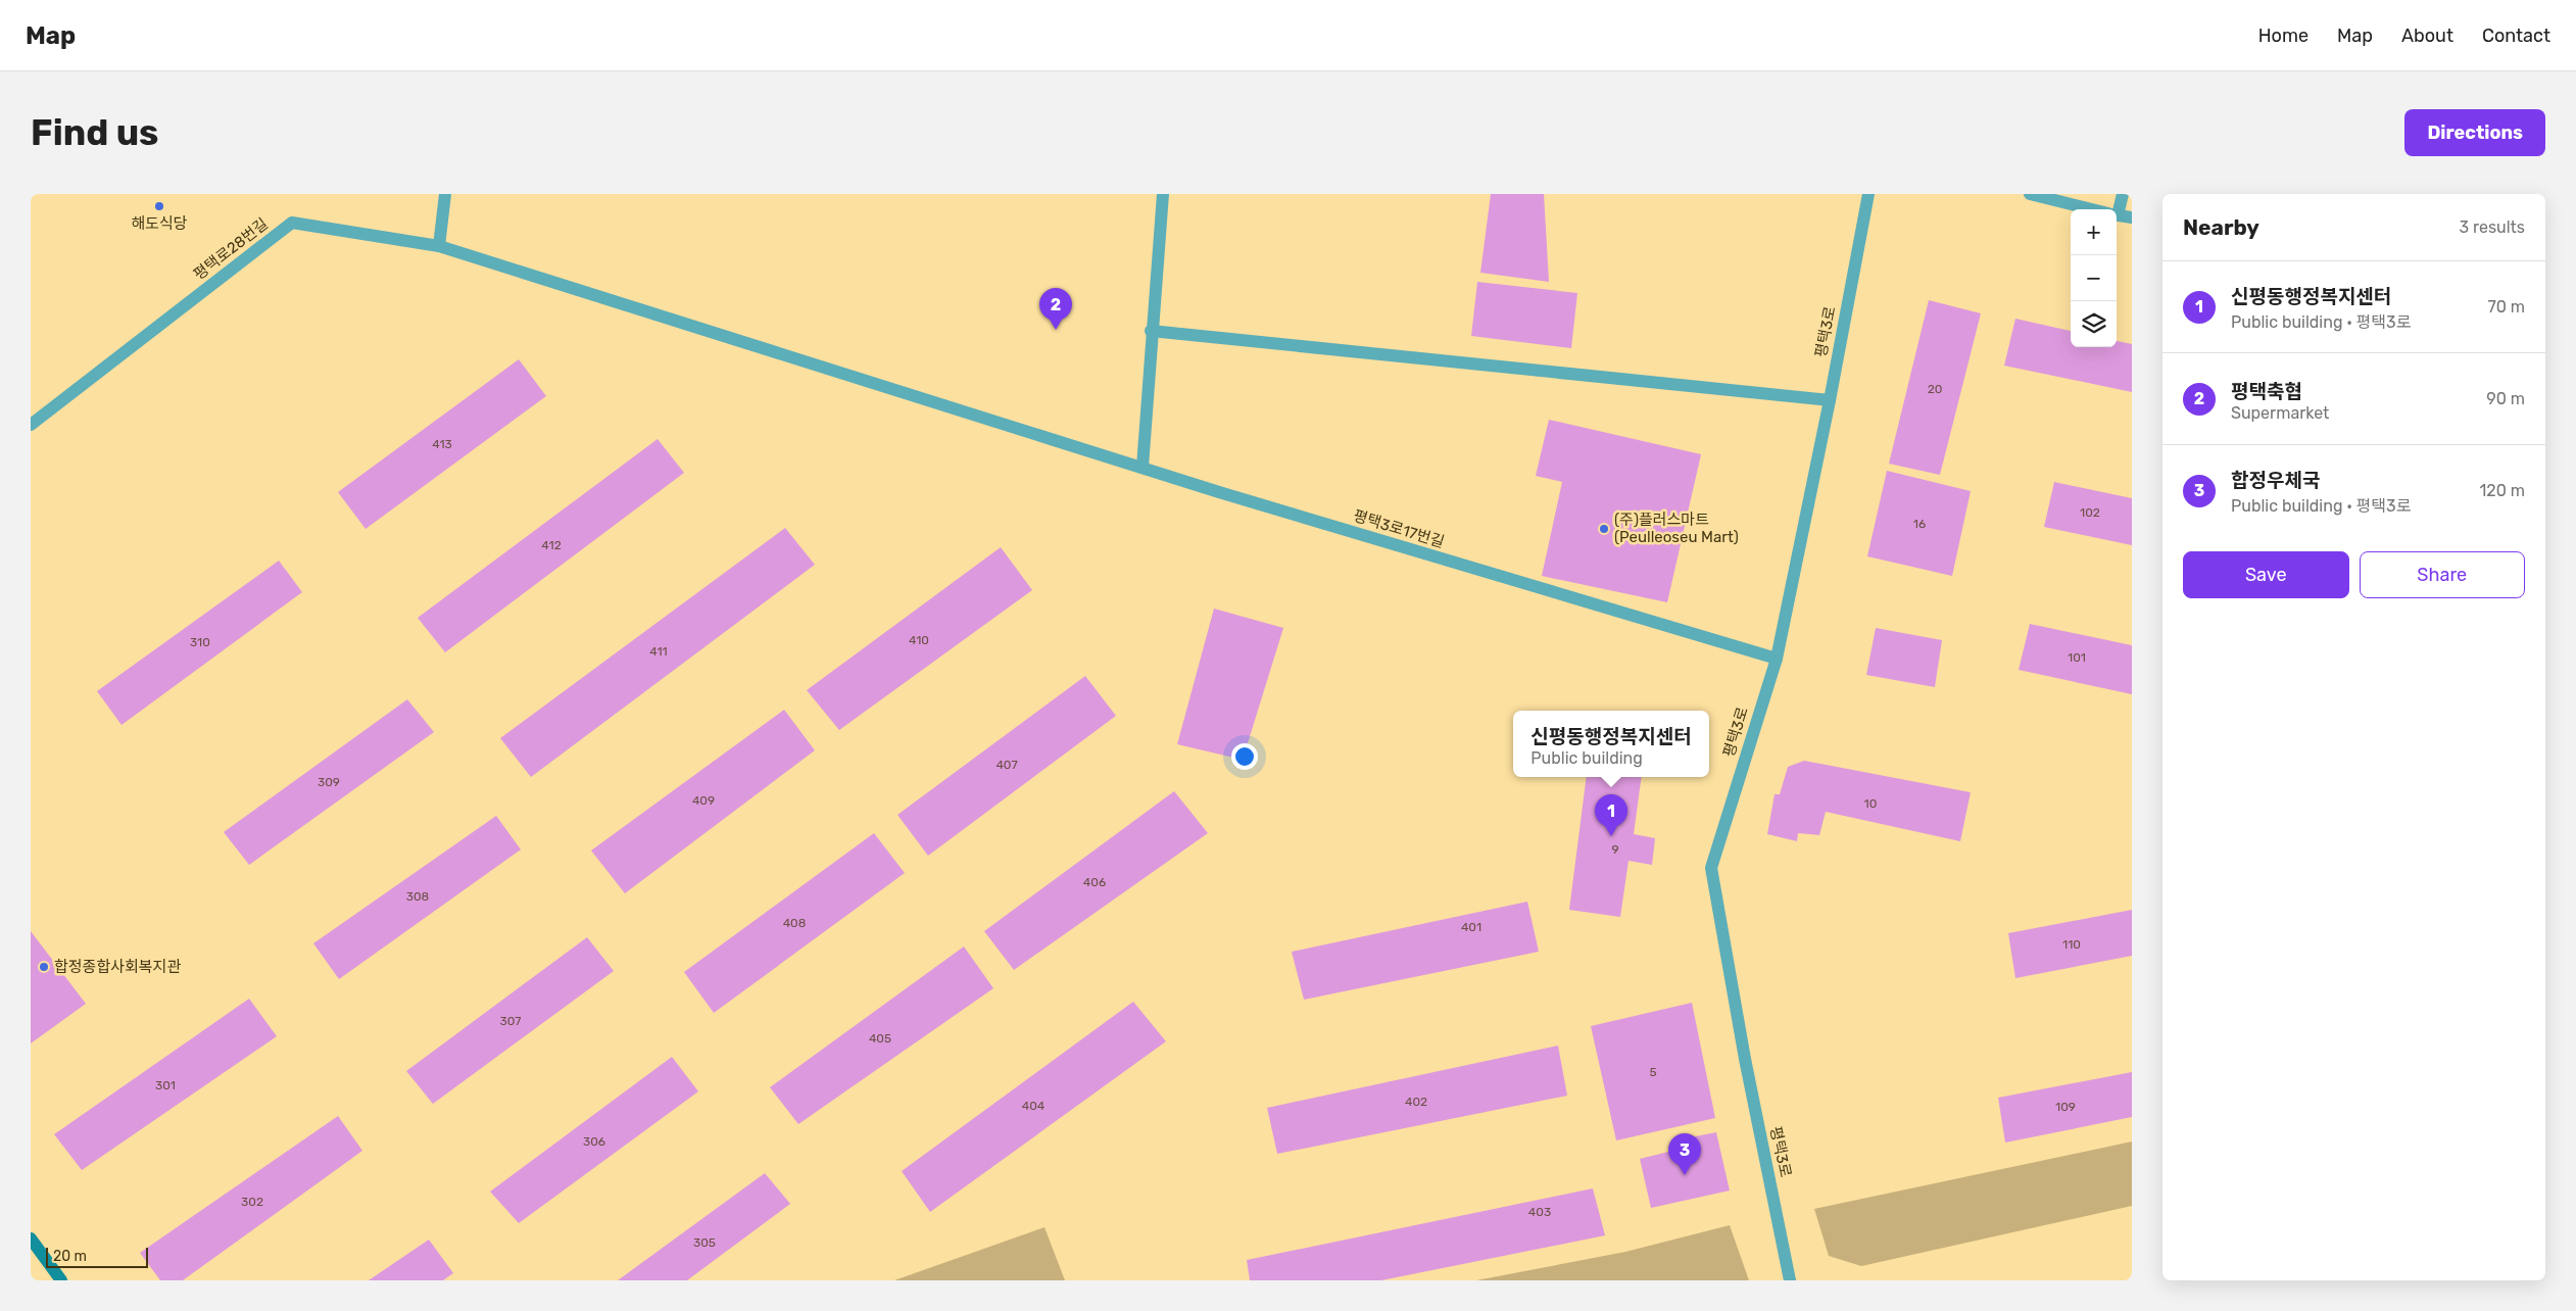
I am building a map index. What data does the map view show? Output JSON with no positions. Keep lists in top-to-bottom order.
{
  "streets": {
    "street": ["평택로28번길", "평택3로", "평택3로17번길"]
  },
  "crossings": [
    ["평택로28번길", "평택3로17번길"],
    ["평택3로", "평택3로17번길"]
  ],
  "places": ["해도식당", "(주)플러스마트 (Peulleoseu Mart)", "합정종합사회복지관"],
  "house_numbers": [
    "20",
    "413",
    "102",
    "16",
    "412",
    "410",
    "310",
    "411",
    "101",
    "407",
    "309",
    "409",
    "10",
    "9",
    "406",
    "308",
    "408",
    "401",
    "110",
    "307",
    "405",
    "5",
    "301",
    "402",
    "404",
    "109",
    "306",
    "302",
    "403",
    "305"
  ],
  "scale_bar": "20 m",
  "page": {
    "header": "Map",
    "nav": [
      "Home",
      "Map",
      "About",
      "Contact"
    ],
    "buttons": [
      "Directions",
      ["Save", "Share"]
    ],
    "title": "Find us",
    "heading": ["Nearby", "3 results"],
    "map_buttons": ["+", "−"],
    "list": [
      {
        "mark": "1",
        "name": "신평동행정복지센터",
        "note": "Public building · 평택3로",
        "value": "70 m"
      },
      {
        "mark": "2",
        "name": "평택축협",
        "note": "Supermarket",
        "value": "90 m"
      },
      {
        "mark": "3",
        "name": "합정우체국",
        "note": "Public building · 평택3로",
        "value": "120 m"
      }
    ],
    "pins": ["2", "1", "3"],
    "popup": ["신평동행정복지센터", "Public building"],
    "scale": "20 m"
  }
}
